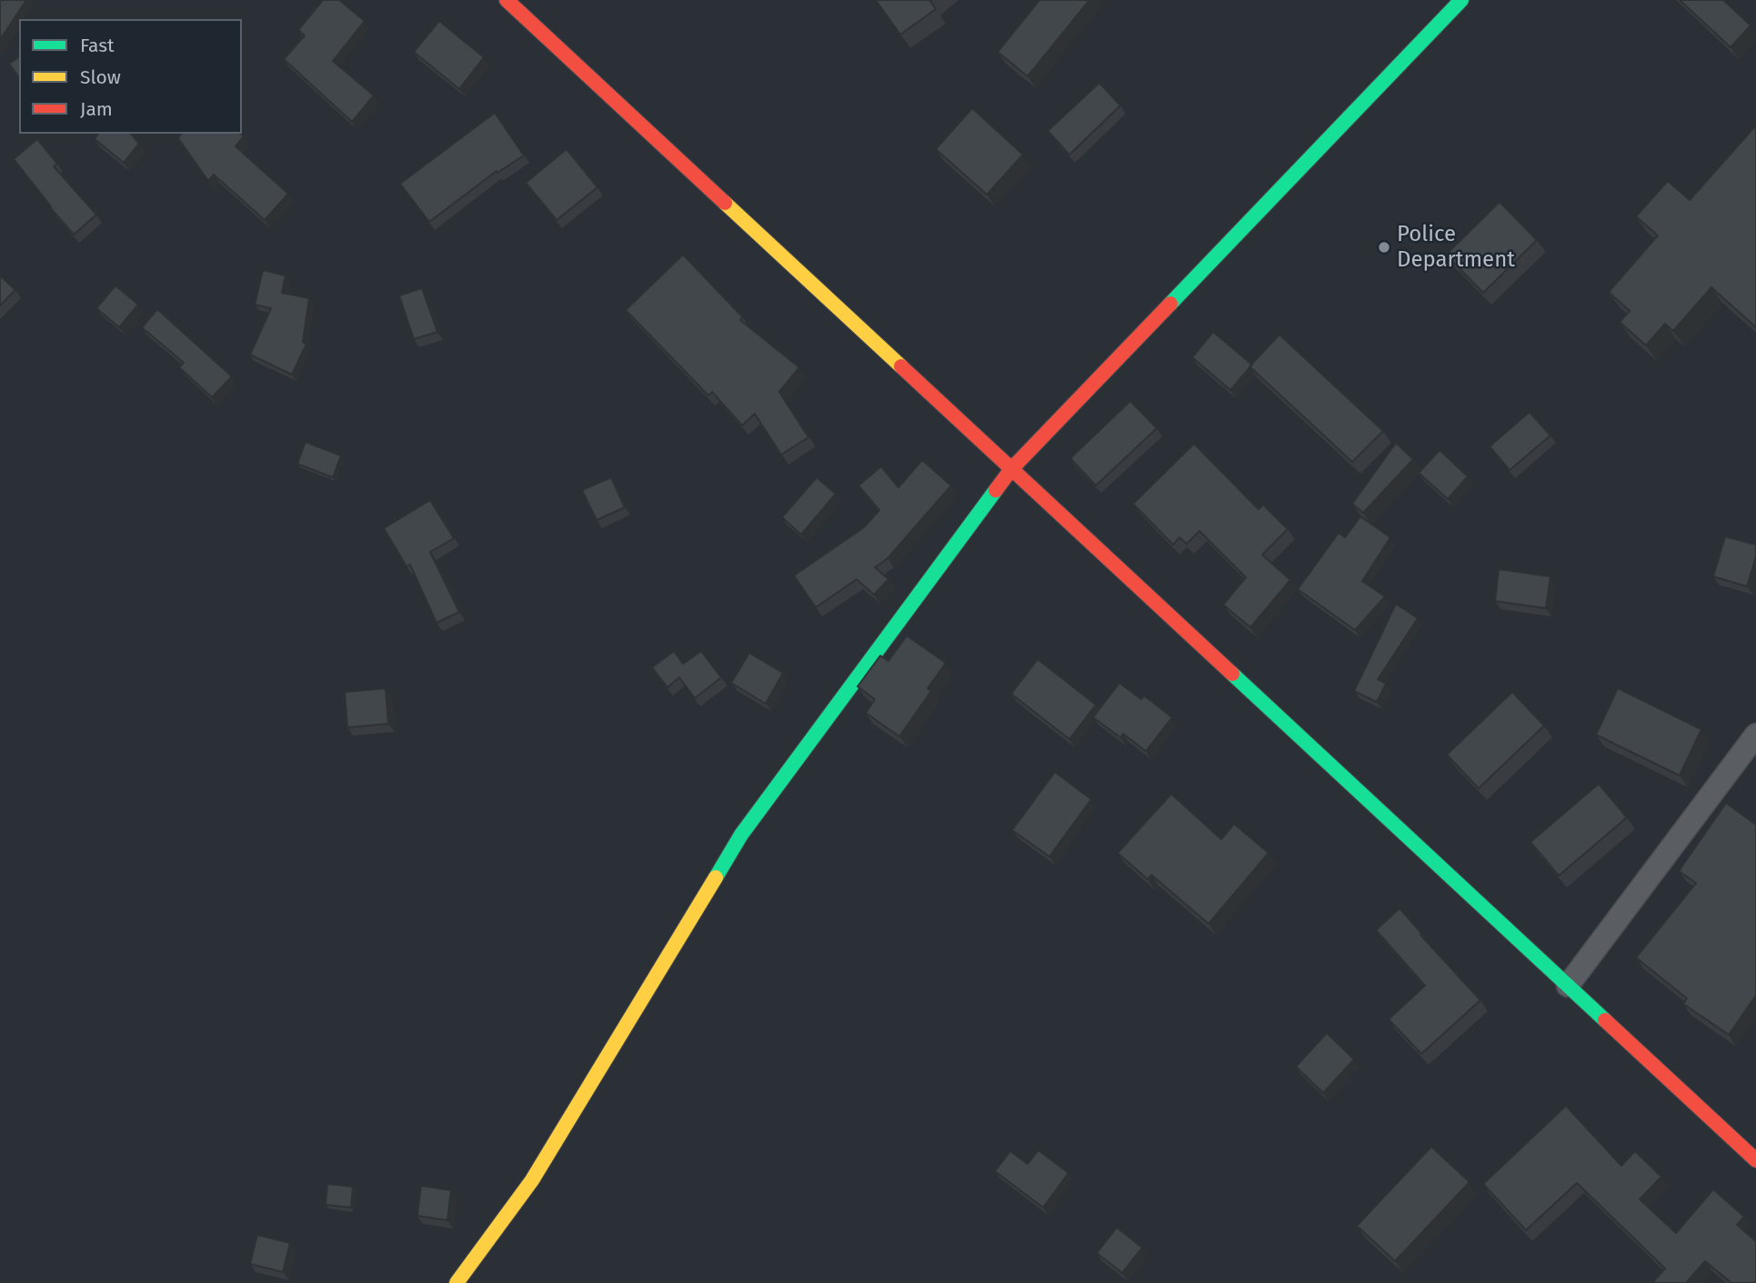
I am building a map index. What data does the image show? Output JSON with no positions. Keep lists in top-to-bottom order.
{
  "places": ["Police Department"],
  "legend": ["Fast", "Slow", "Jam"]
}
